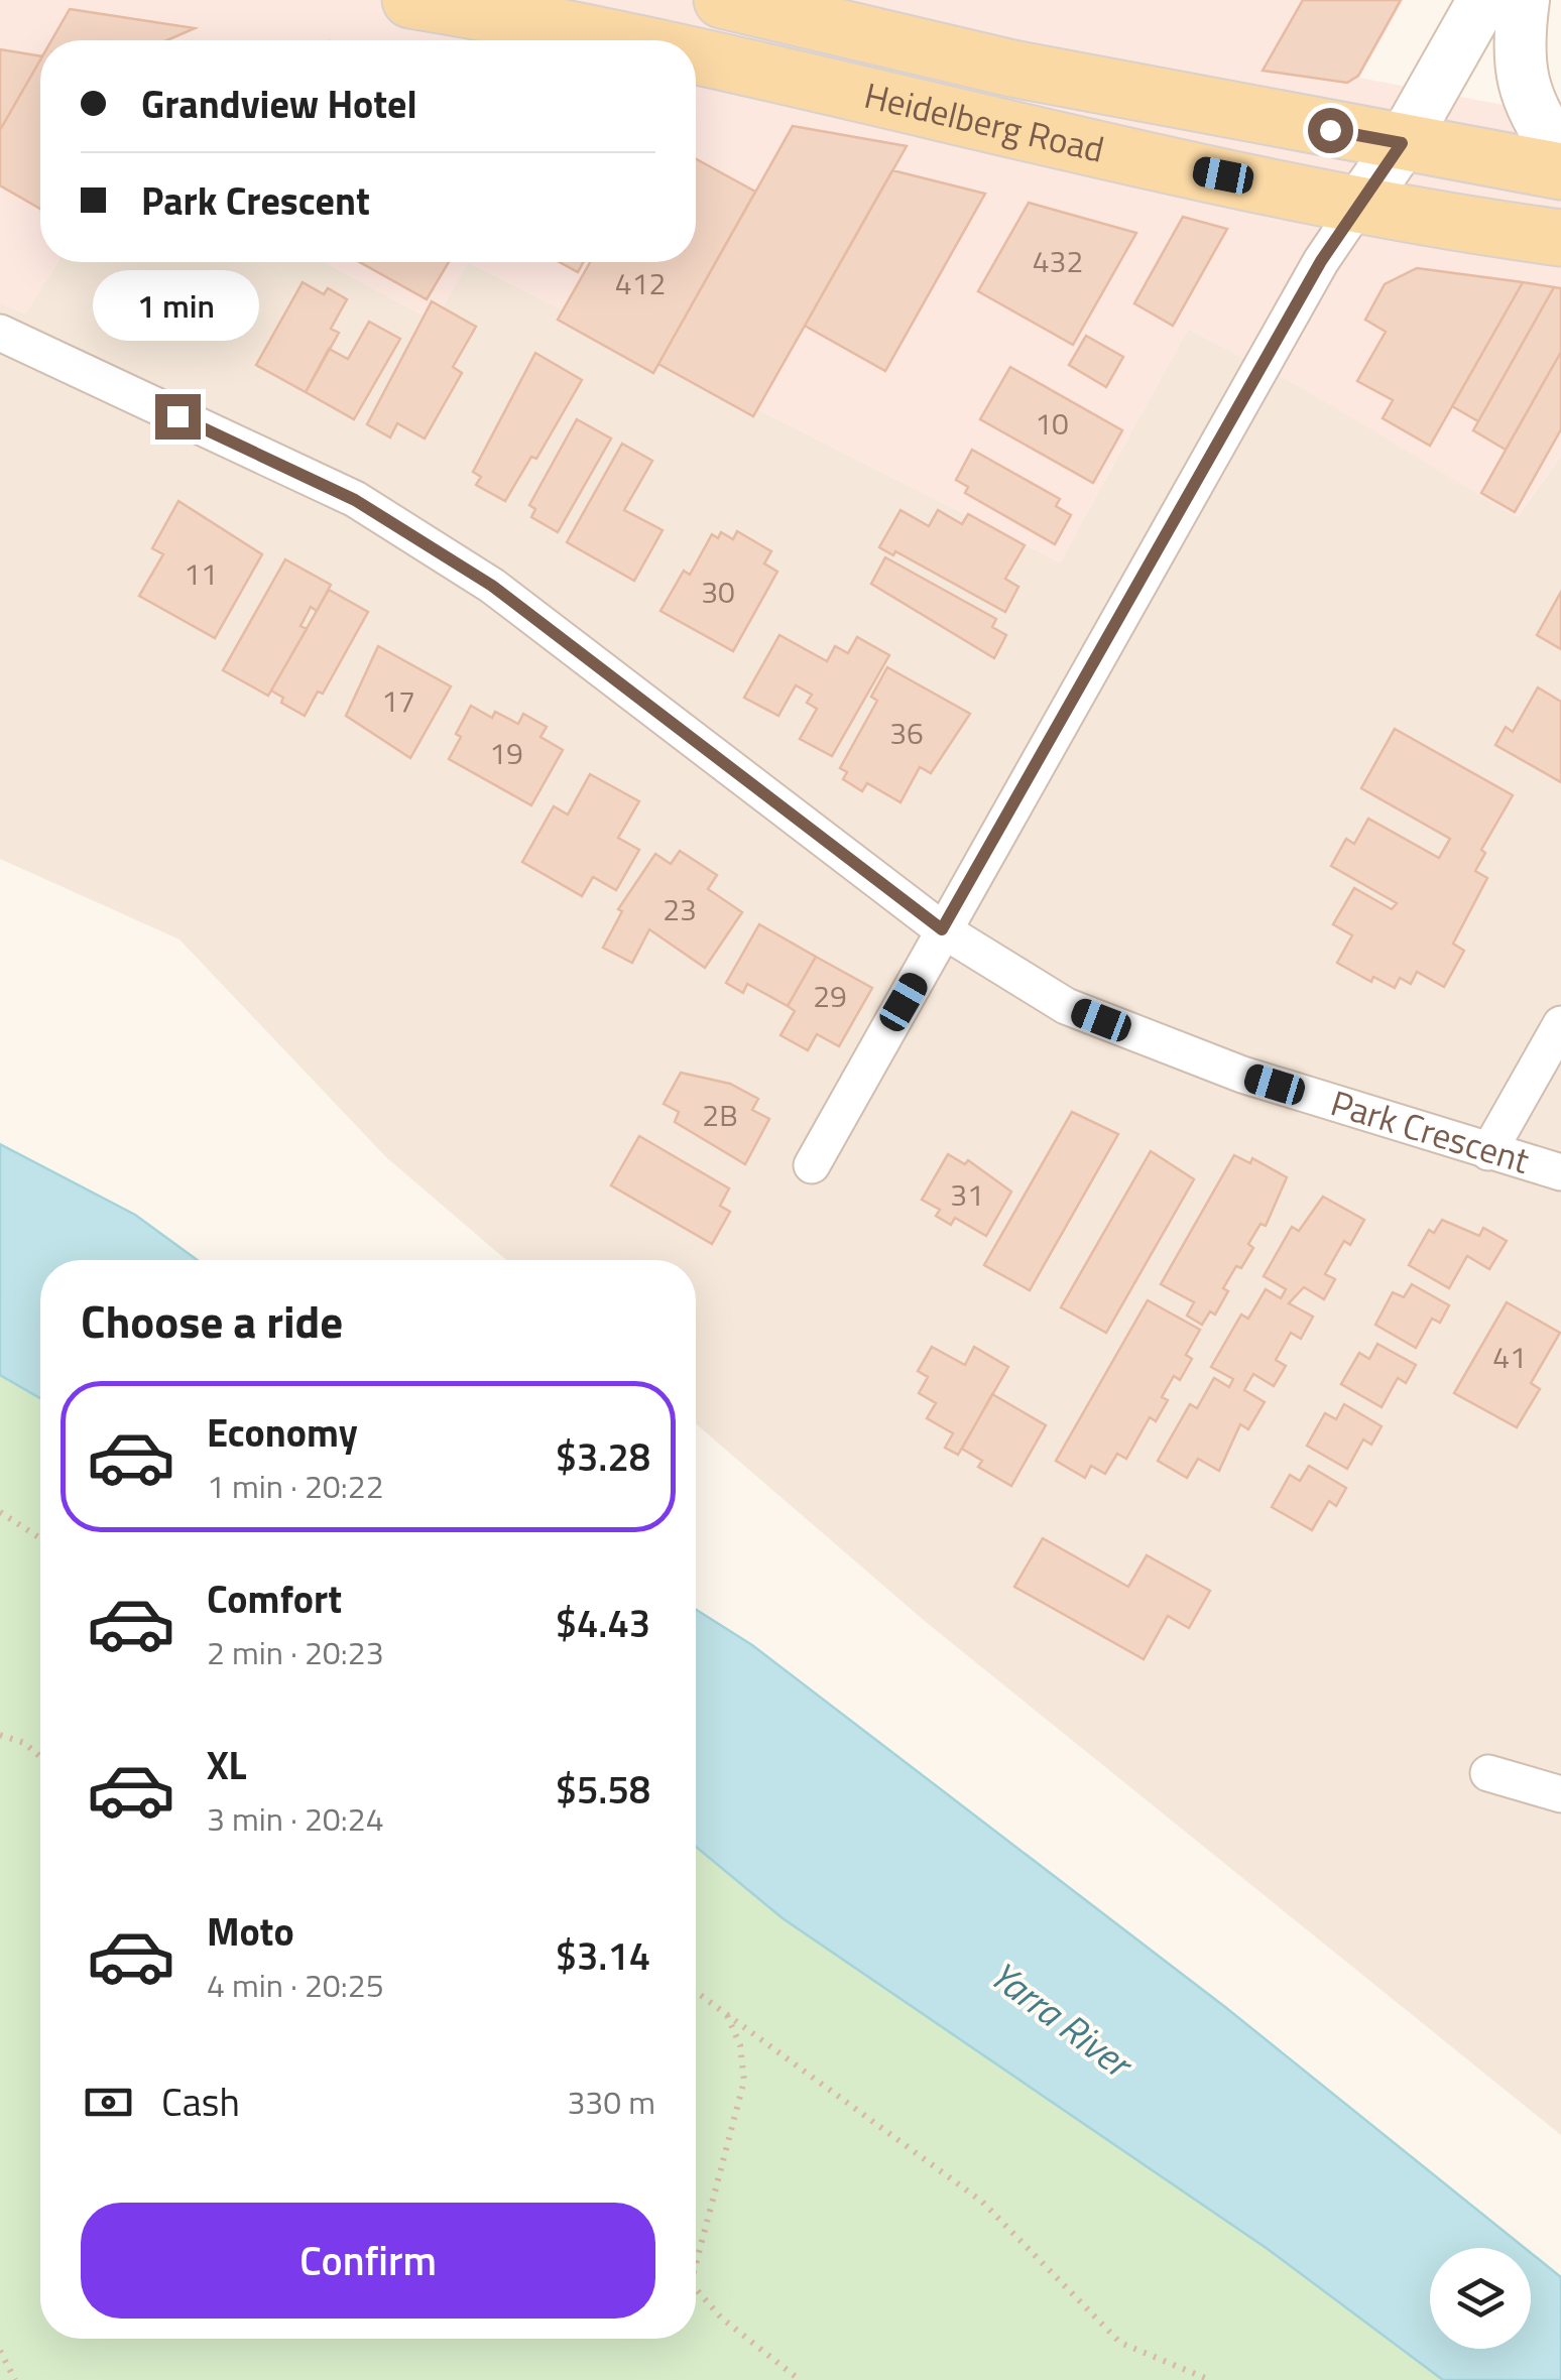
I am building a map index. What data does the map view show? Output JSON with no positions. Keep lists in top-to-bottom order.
{
  "streets": {
    "main road": ["Heidelberg Road"],
    "street": ["Park Crescent"]
  },
  "water": ["Yarra River"],
  "house_numbers": [
    "432",
    "412",
    "10",
    "11",
    "30",
    "17",
    "36",
    "19",
    "23",
    "29",
    "2B",
    "31",
    "41"
  ],
  "page": {
    "banner": ["Grandview Hotel", "Park Crescent"],
    "bubble": "1 min",
    "heading": "Choose a ride",
    "list": [
      {
        "name": "Economy",
        "note": "1 min · 20:22",
        "value": "$3.28"
      },
      {
        "name": "Comfort",
        "note": "2 min · 20:23",
        "value": "$4.43"
      },
      {
        "name": "XL",
        "note": "3 min · 20:24",
        "value": "$5.58"
      },
      {
        "name": "Moto",
        "note": "4 min · 20:25",
        "value": "$3.14"
      }
    ],
    "pay": ["Cash", "330 m"],
    "buttons": "Confirm"
  }
}
